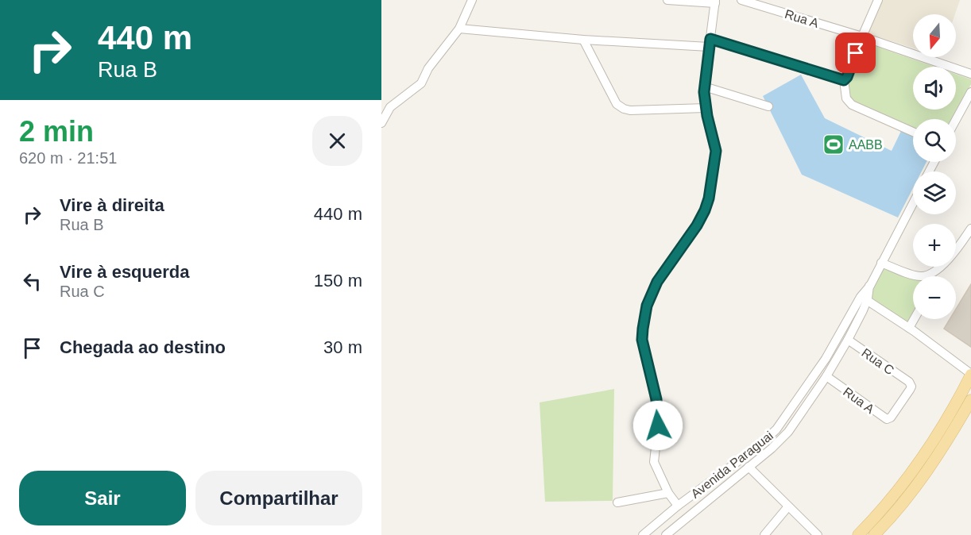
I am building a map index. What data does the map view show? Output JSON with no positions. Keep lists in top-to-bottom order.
{
  "streets": {
    "street": ["Rua A", "Rua C", "Avenida Paraguai"]
  },
  "crossings": [
    ["Rua A", "Rua C"],
    ["Rua A", "Avenida Paraguai"],
    ["Rua C", "Avenida Paraguai"]
  ],
  "places": {
    "sports": ["AABB"]
  },
  "north": "bottom",
  "page": {
    "turn": ["440 m", "Rua B"],
    "map_buttons": ["+", "−"],
    "heading": ["2 min", "620 m · 21:51"],
    "list": [
      {
        "name": "Vire à direita",
        "note": "Rua B",
        "value": "440 m"
      },
      {
        "name": "Vire à esquerda",
        "note": "Rua C",
        "value": "150 m"
      },
      {
        "name": "Chegada ao destino",
        "value": "30 m"
      }
    ],
    "buttons": ["Sair", "Compartilhar"]
  }
}
